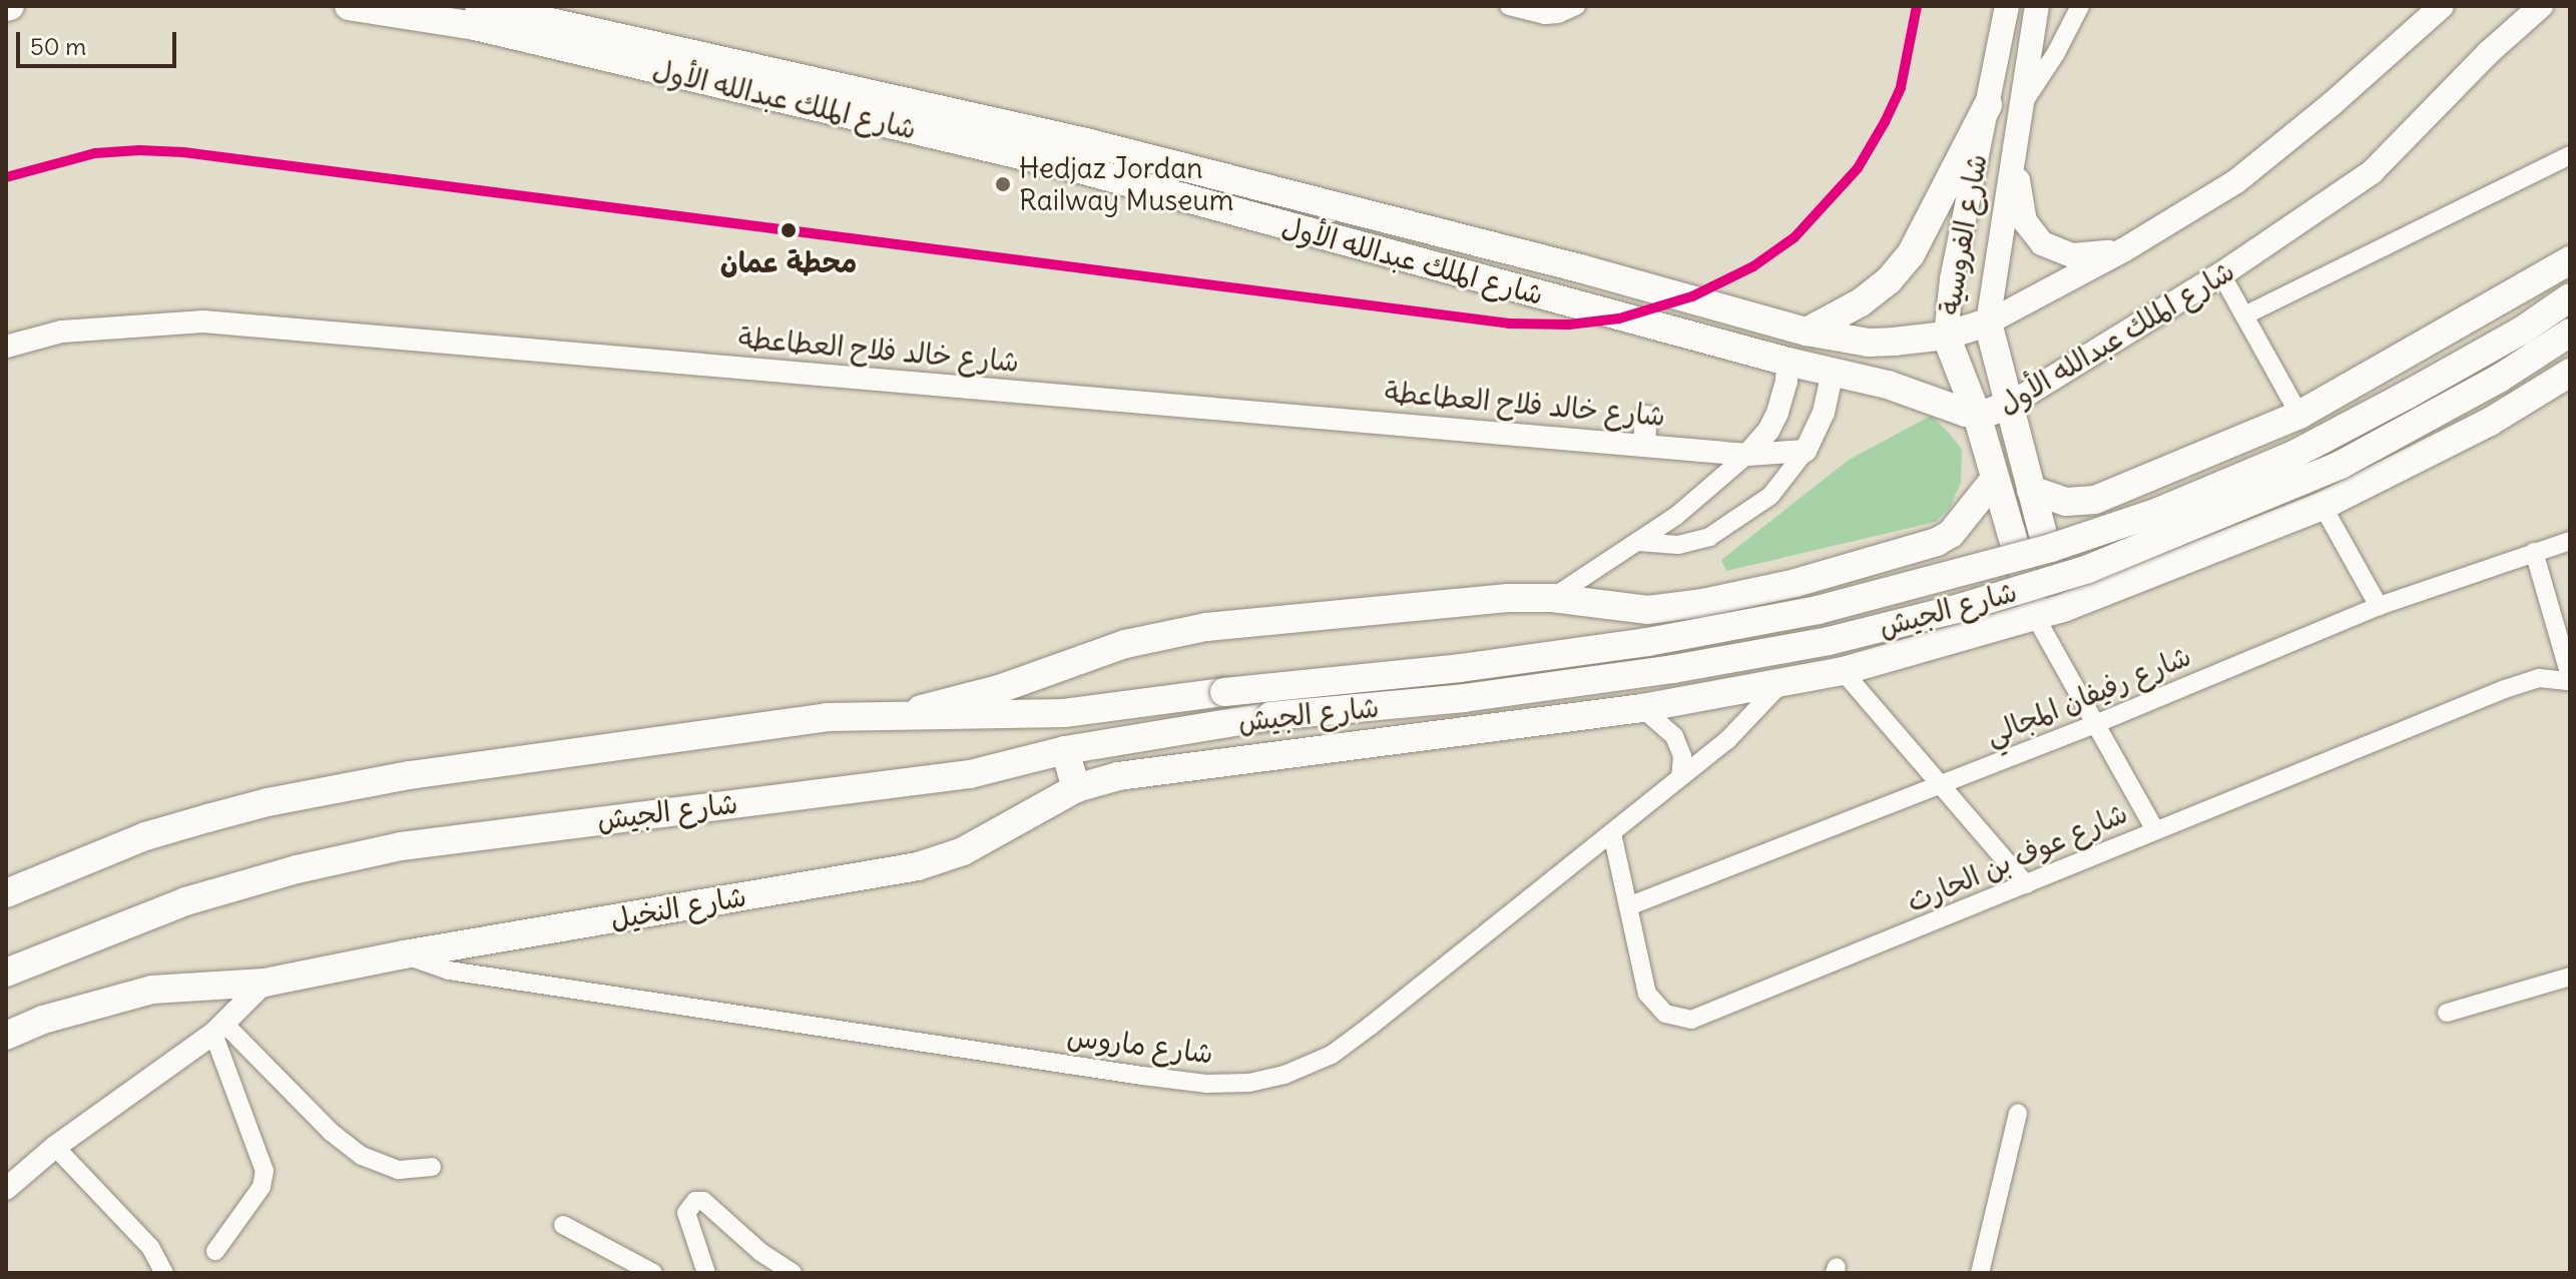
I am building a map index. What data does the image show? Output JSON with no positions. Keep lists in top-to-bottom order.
{
  "streets": {
    "main road": [
      "شارع الملك عبدالله الأول",
      "شارع الفروسية",
      "شارع الجيش",
      "شارع النخيل"
    ],
    "street": [
      "شارع خالد فلاح العطاعطة",
      "شارع رفيفان المجالي",
      "شارع عوف بن الحارث",
      "شارع ماروس"
    ]
  },
  "crossings": [
    ["شارع الملك عبدالله الأول", "شارع الفروسية"],
    ["شارع الفروسية", "شارع رفيفان المجالي"],
    ["شارع الفروسية", "شارع عوف بن الحارث"],
    ["شارع الفروسية", "شارع النخيل"],
    ["شارع رفيفان المجالي", "شارع عوف بن الحارث"],
    ["شارع عوف بن الحارث", "شارع ماروس"],
    ["شارع النخيل", "شارع ماروس"]
  ],
  "places": ["Hedjaz Jordan Railway Museum", "محطة عمان"],
  "scale_bar": "50 m"
}
